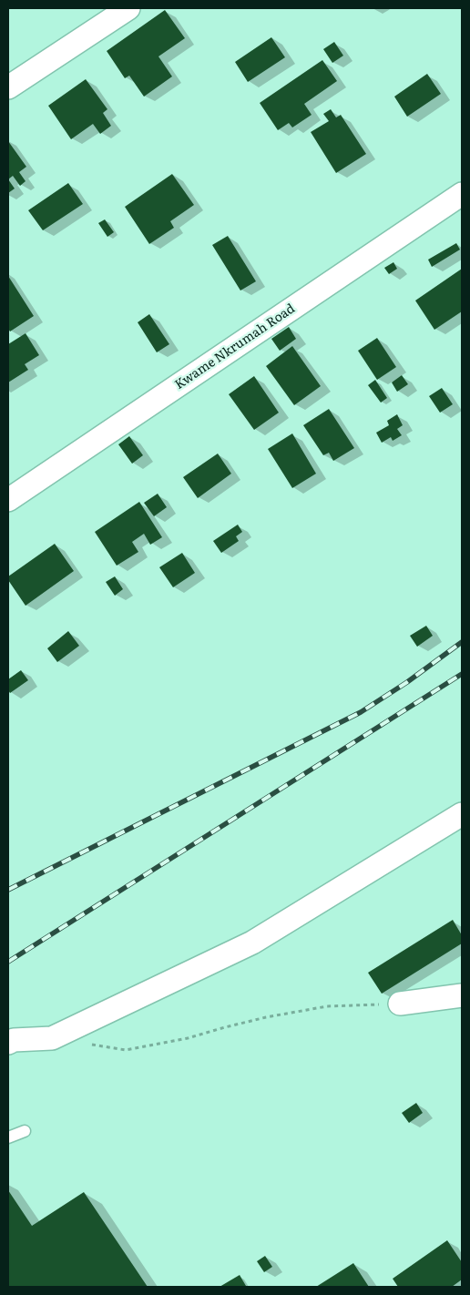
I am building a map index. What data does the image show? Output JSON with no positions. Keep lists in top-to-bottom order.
{
  "streets": {
    "street": ["Kwame Nkrumah Road"]
  }
}
